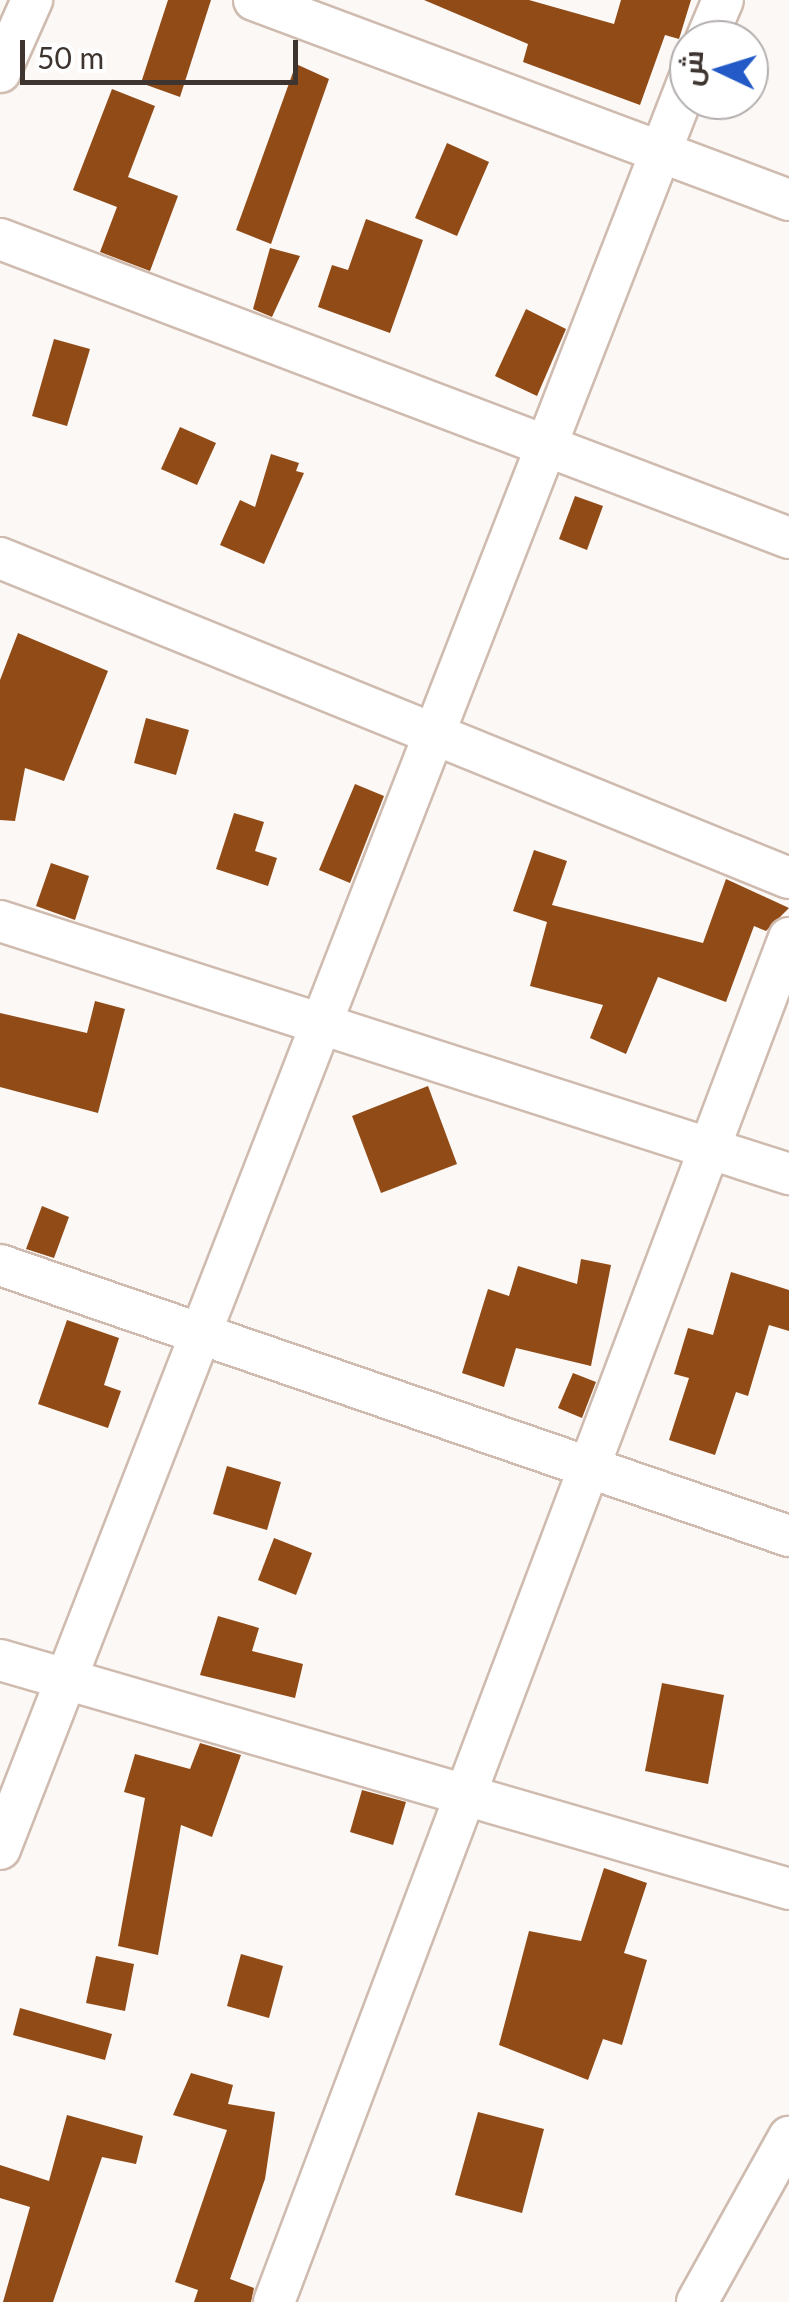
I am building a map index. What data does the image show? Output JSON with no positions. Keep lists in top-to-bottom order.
{
  "scale_bar": "50 m",
  "north": "left"
}
